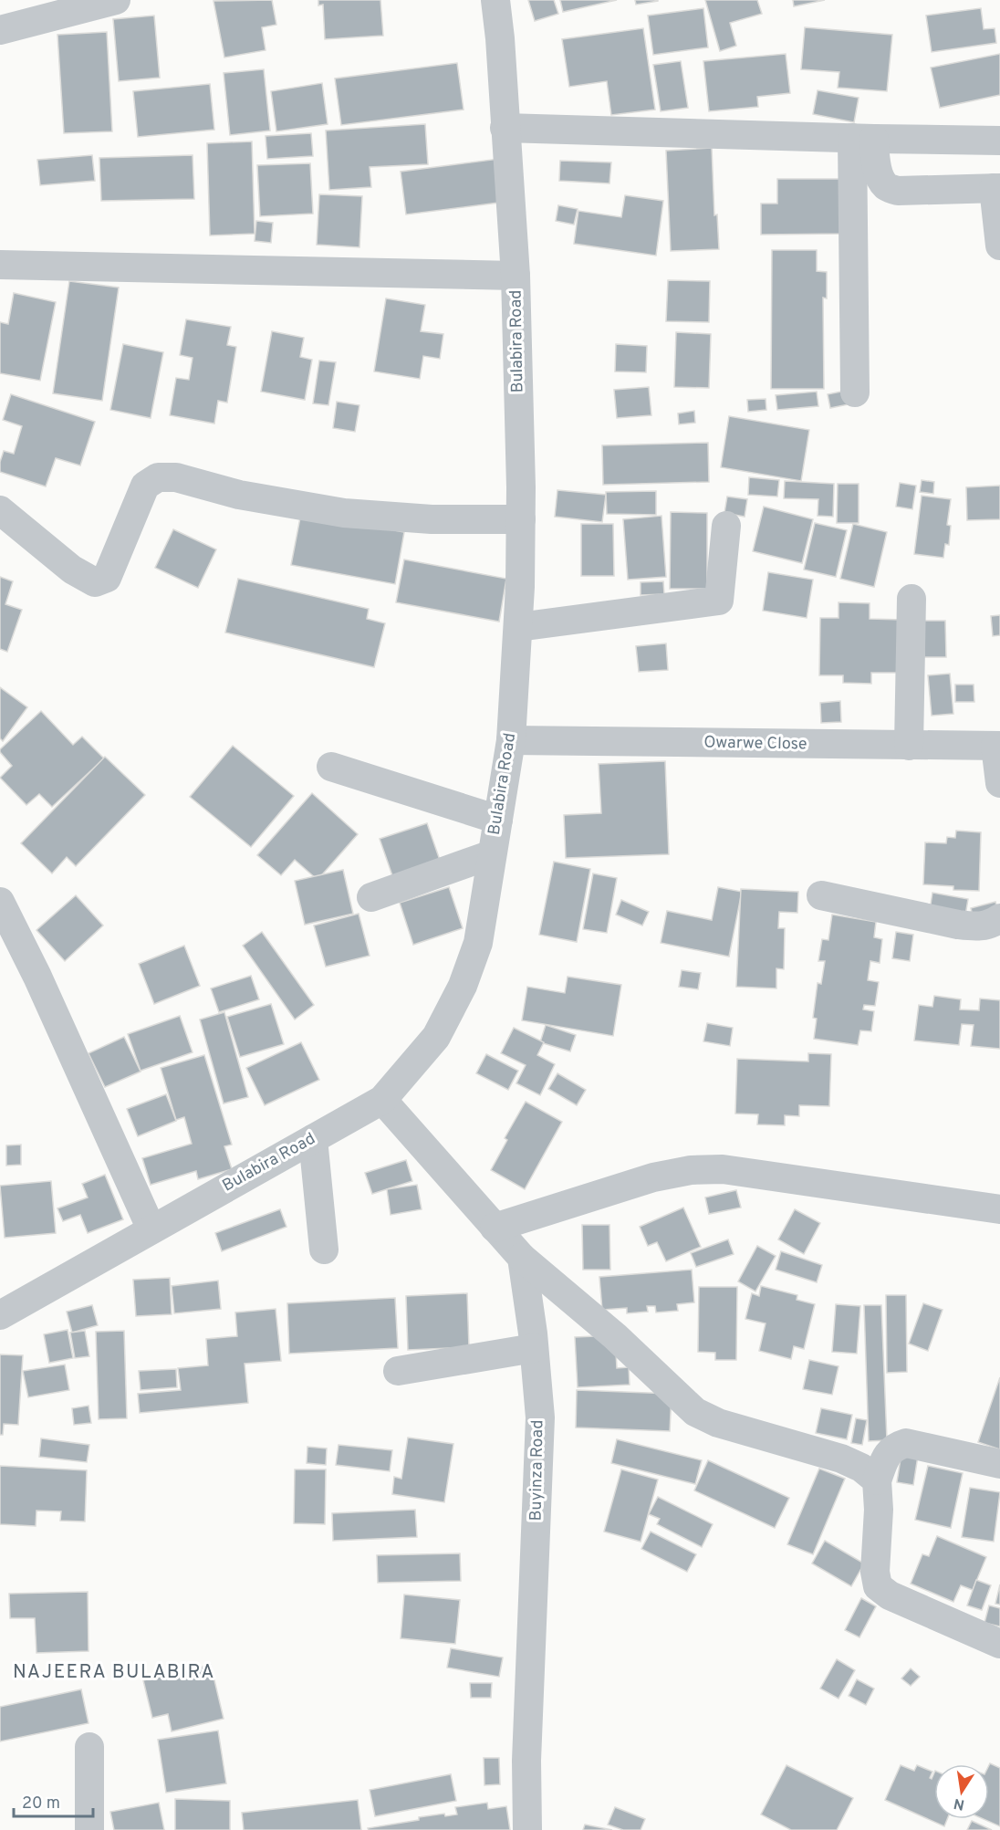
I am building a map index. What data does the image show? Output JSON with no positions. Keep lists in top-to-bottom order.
{
  "streets": {
    "street": ["Bulabira Road", "Owarwe Close", "Buyinza Road"]
  },
  "crossings": [
    ["Bulabira Road", "Owarwe Close"]
  ],
  "districts": ["NAJEERA BULABIRA"],
  "scale_bar": "20 m",
  "north": "bottom"
}
